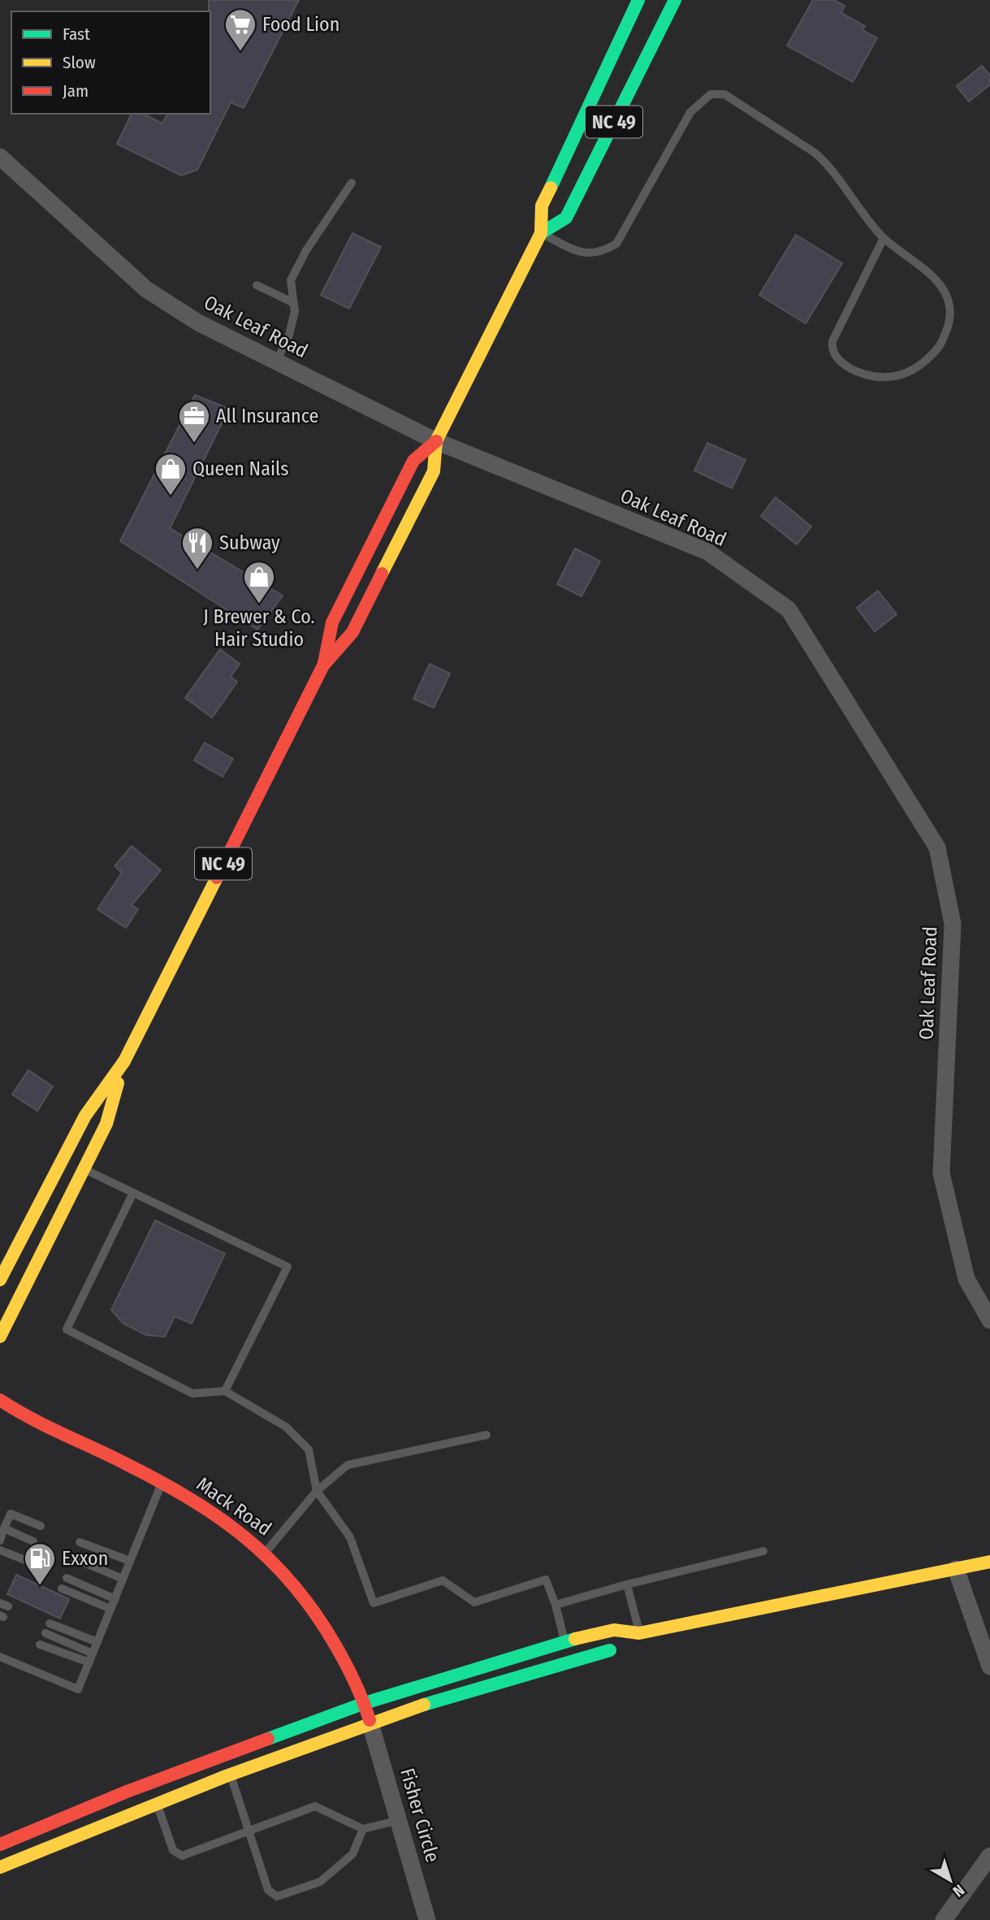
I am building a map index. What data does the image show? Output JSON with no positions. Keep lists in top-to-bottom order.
{
  "streets": {
    "main road": ["NC 49", "Mack Road"],
    "street": ["Oak Leaf Road", "Fisher Circle"]
  },
  "crossings": [
    ["NC 49", "Oak Leaf Road"],
    ["Mack Road", "Fisher Circle"]
  ],
  "places": {
    "supermarket": ["Food Lion"],
    "office": ["All Insurance"],
    "shop": ["Queen Nails", "J Brewer & Co. Hair Studio"],
    "restaurant": ["Subway"],
    "fuel station": ["Exxon"]
  },
  "legend": ["Fast", "Slow", "Jam"],
  "north": "bottom right"
}
